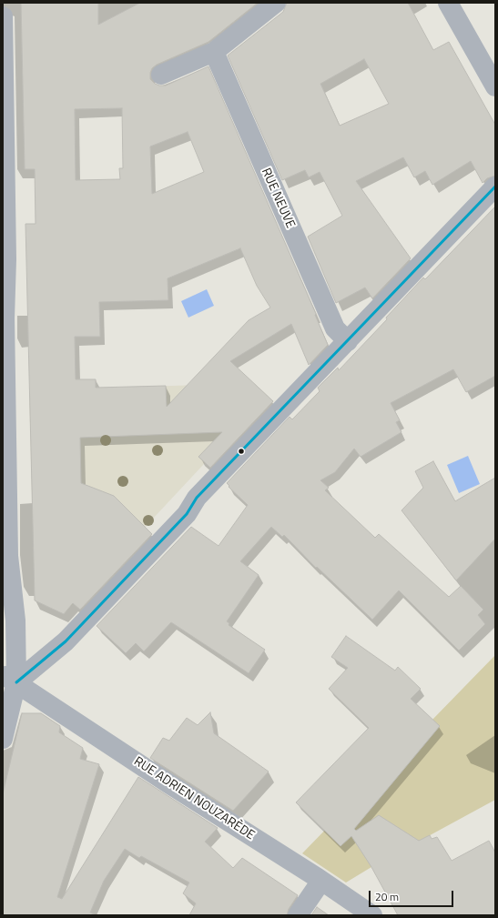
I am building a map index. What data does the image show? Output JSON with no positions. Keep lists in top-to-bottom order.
{
  "streets": {
    "street": ["RUE NEUVE", "RUE ADRIEN NOUZARÈDE"]
  },
  "scale_bar": "20 m"
}
